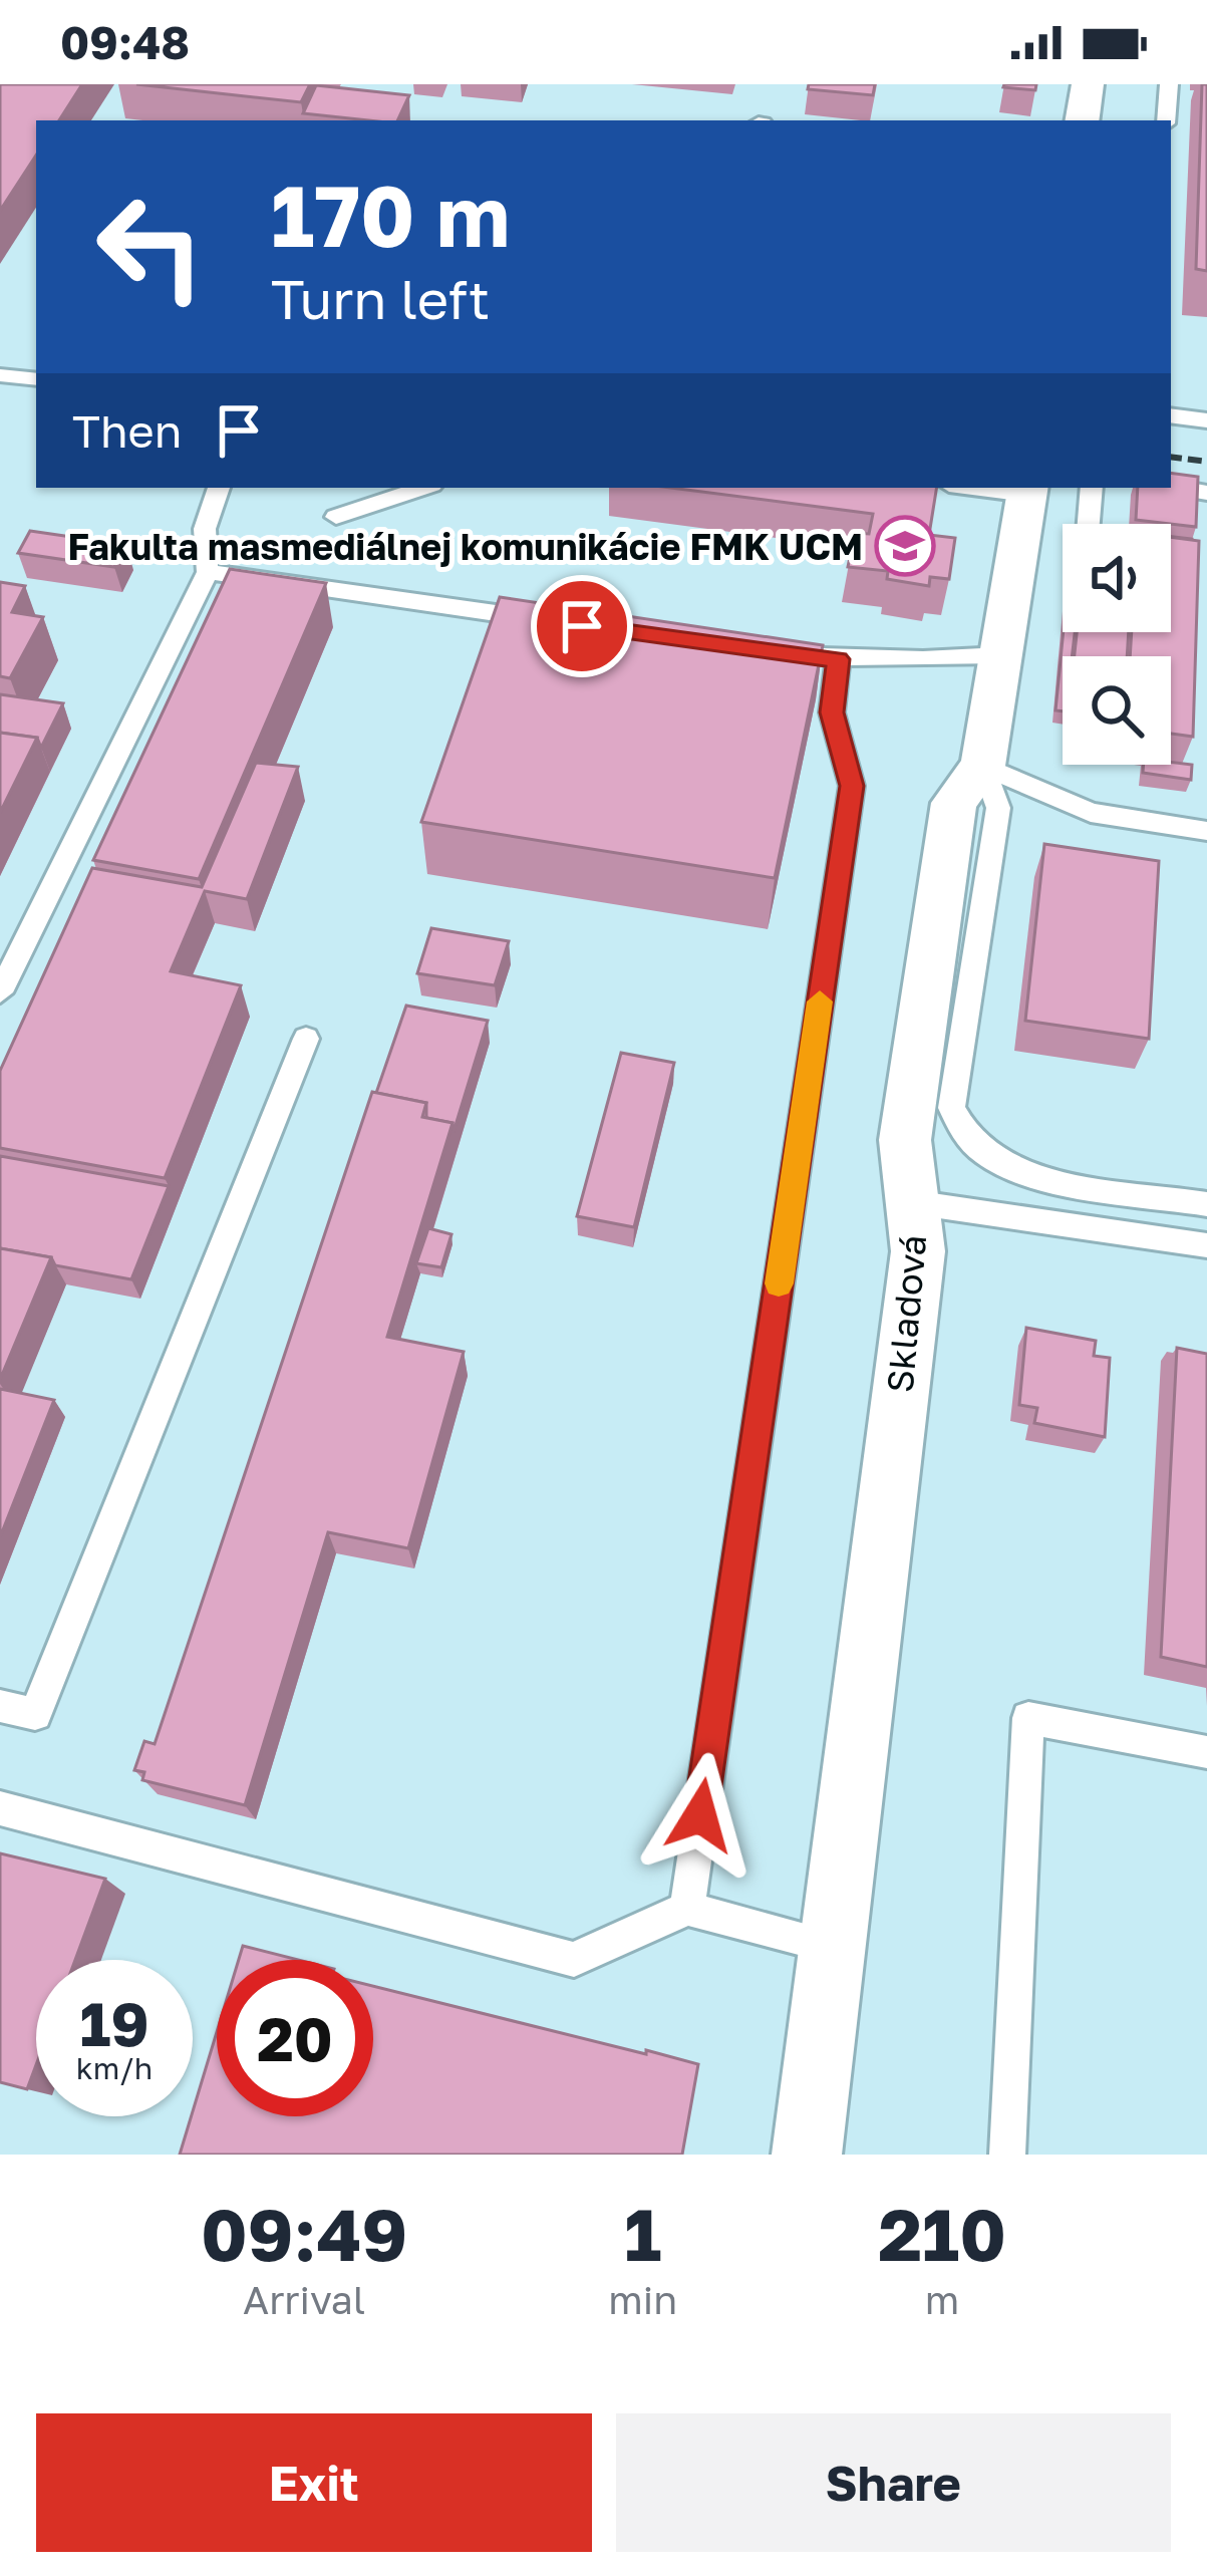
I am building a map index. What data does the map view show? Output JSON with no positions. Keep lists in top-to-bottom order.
{
  "streets": {
    "street": ["Skladová"]
  },
  "places": {
    "school or university": ["Fakulta masmediálnej komunikácie FMK UCM"]
  },
  "page": {
    "status": "09:48",
    "turn": ["170 m", "Turn left"],
    "then": "Then",
    "speed": "19 km/h",
    "limit": "20",
    "eta": [
      "09:49",
      "Arrival",
      "1",
      "min",
      "210",
      "m"
    ],
    "buttons": ["Exit", "Share"]
  }
}
